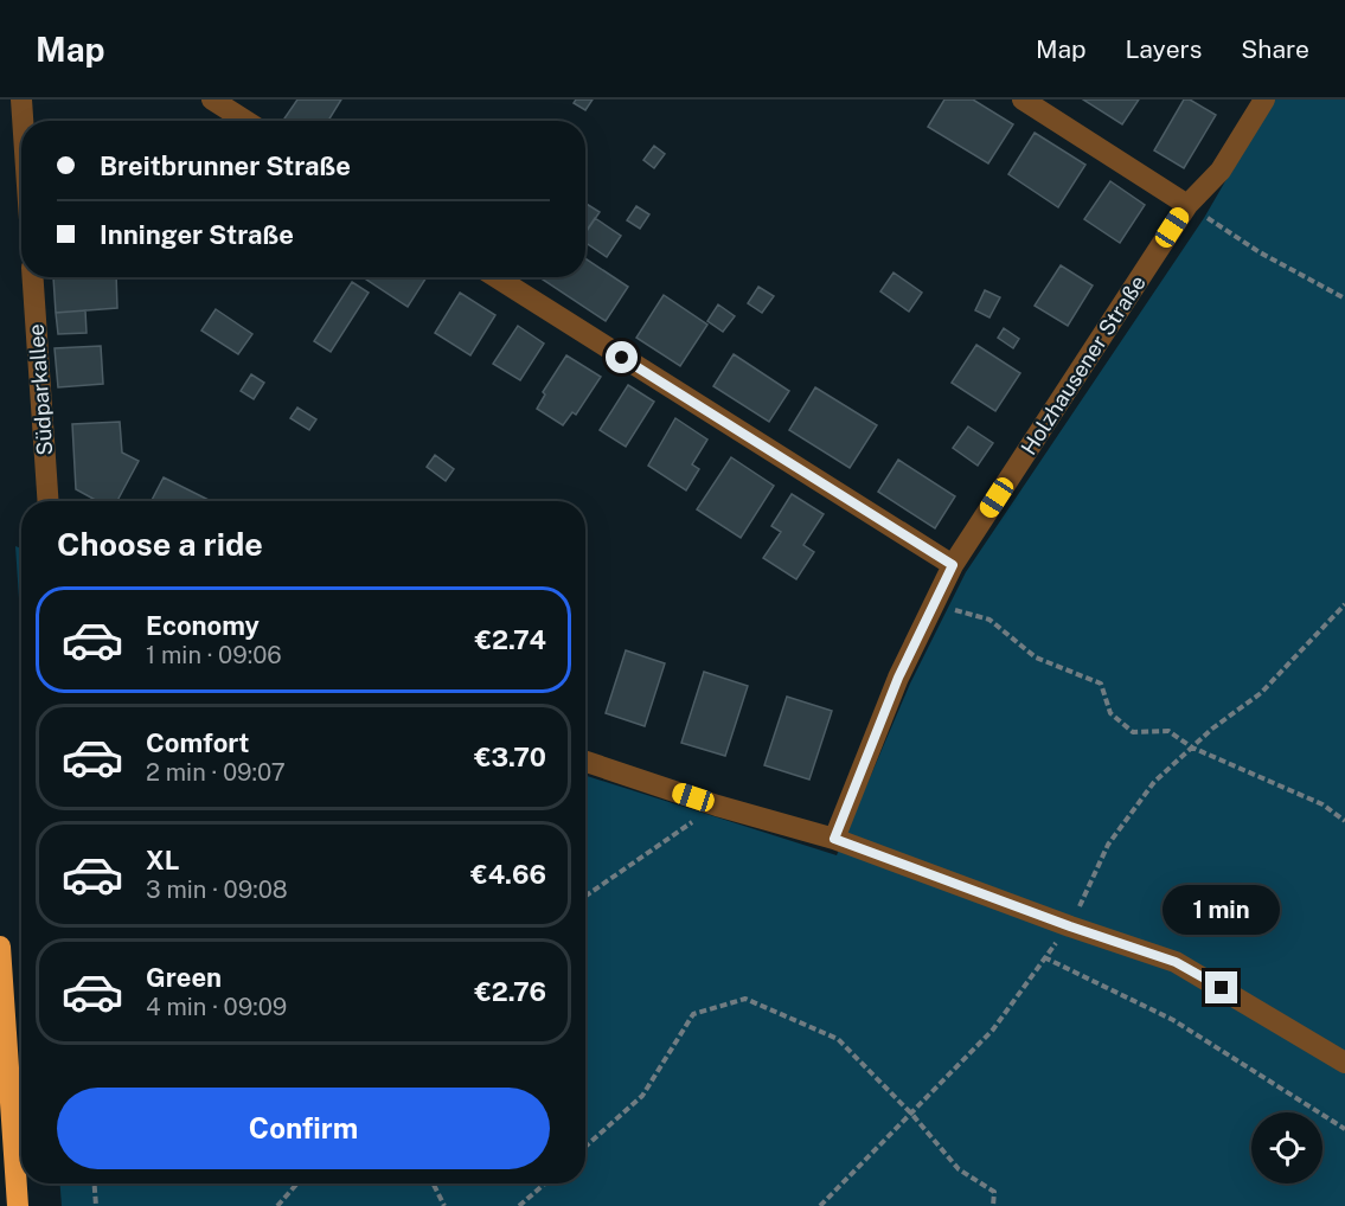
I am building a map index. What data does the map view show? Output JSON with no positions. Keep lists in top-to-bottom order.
{
  "streets": {
    "street": ["Holzhausener Straße", "Südparkallee"]
  },
  "page": {
    "header": "Map",
    "nav": ["Map", "Layers", "Share"],
    "banner": ["Breitbrunner Straße", "Inninger Straße"],
    "heading": "Choose a ride",
    "list": [
      {
        "name": "Economy",
        "note": "1 min · 09:06",
        "value": "€2.74"
      },
      {
        "name": "Comfort",
        "note": "2 min · 09:07",
        "value": "€3.70"
      },
      {
        "name": "XL",
        "note": "3 min · 09:08",
        "value": "€4.66"
      },
      {
        "name": "Green",
        "note": "4 min · 09:09",
        "value": "€2.76"
      }
    ],
    "bubble": "1 min",
    "buttons": "Confirm"
  }
}
